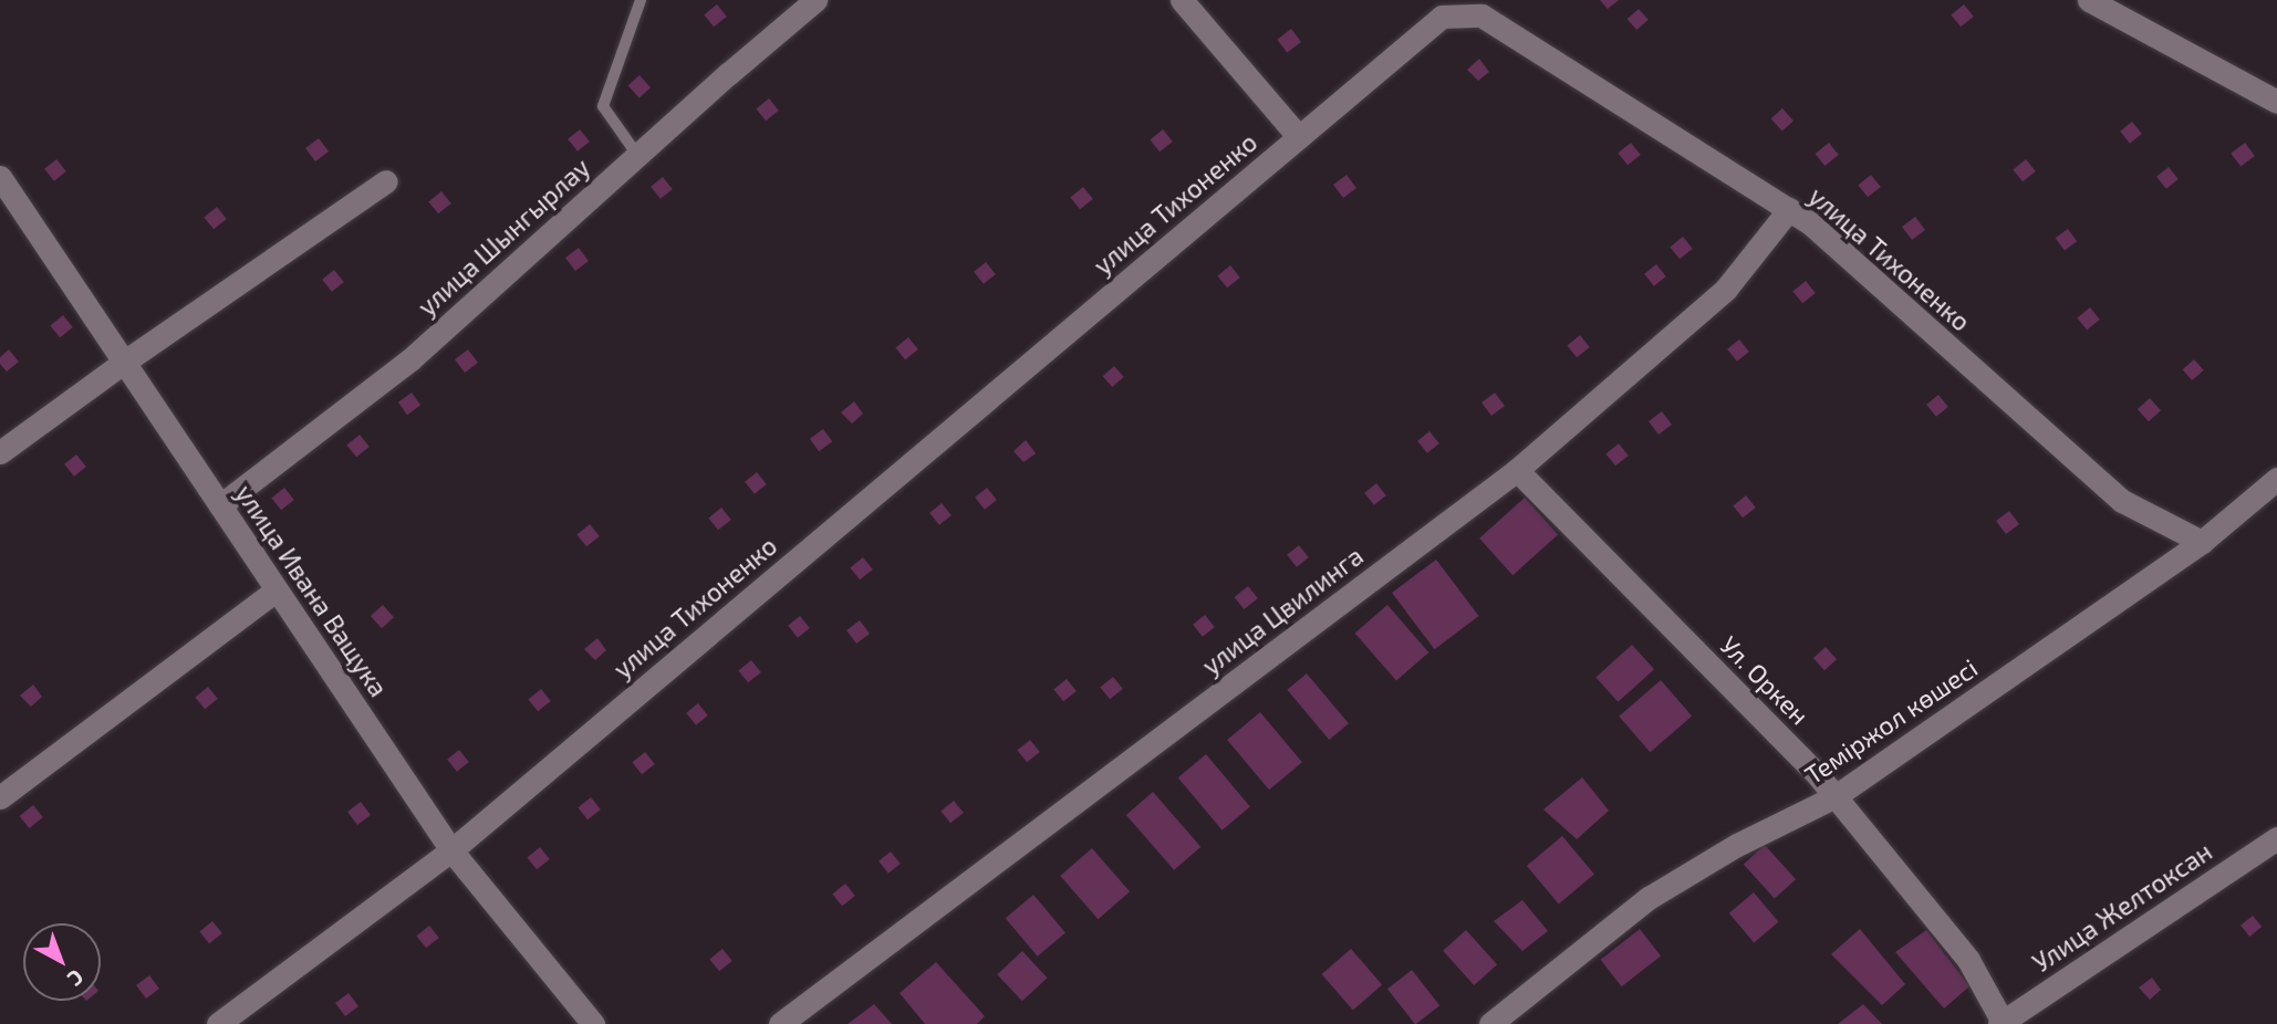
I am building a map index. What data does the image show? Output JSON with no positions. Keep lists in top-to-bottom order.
{
  "streets": {
    "street": [
      "улица Тихоненко",
      "улица Шынгырлау",
      "улица Ивана Ващука",
      "улица Цвилинга",
      "Ул. Оркен",
      "Теміржол көшесі",
      "Улица Желтоксан"
    ]
  },
  "crossings": [
    ["улица Тихоненко", "улица Ивана Ващука"],
    ["улица Тихоненко", "улица Цвилинга"],
    ["улица Тихоненко", "Теміржол көшесі"],
    ["улица Шынгырлау", "улица Ивана Ващука"],
    ["улица Цвилинга", "Ул. Оркен"],
    ["Ул. Оркен", "Теміржол көшесі"],
    ["Ул. Оркен", "Улица Желтоксан"]
  ],
  "north": "bottom right"
}
